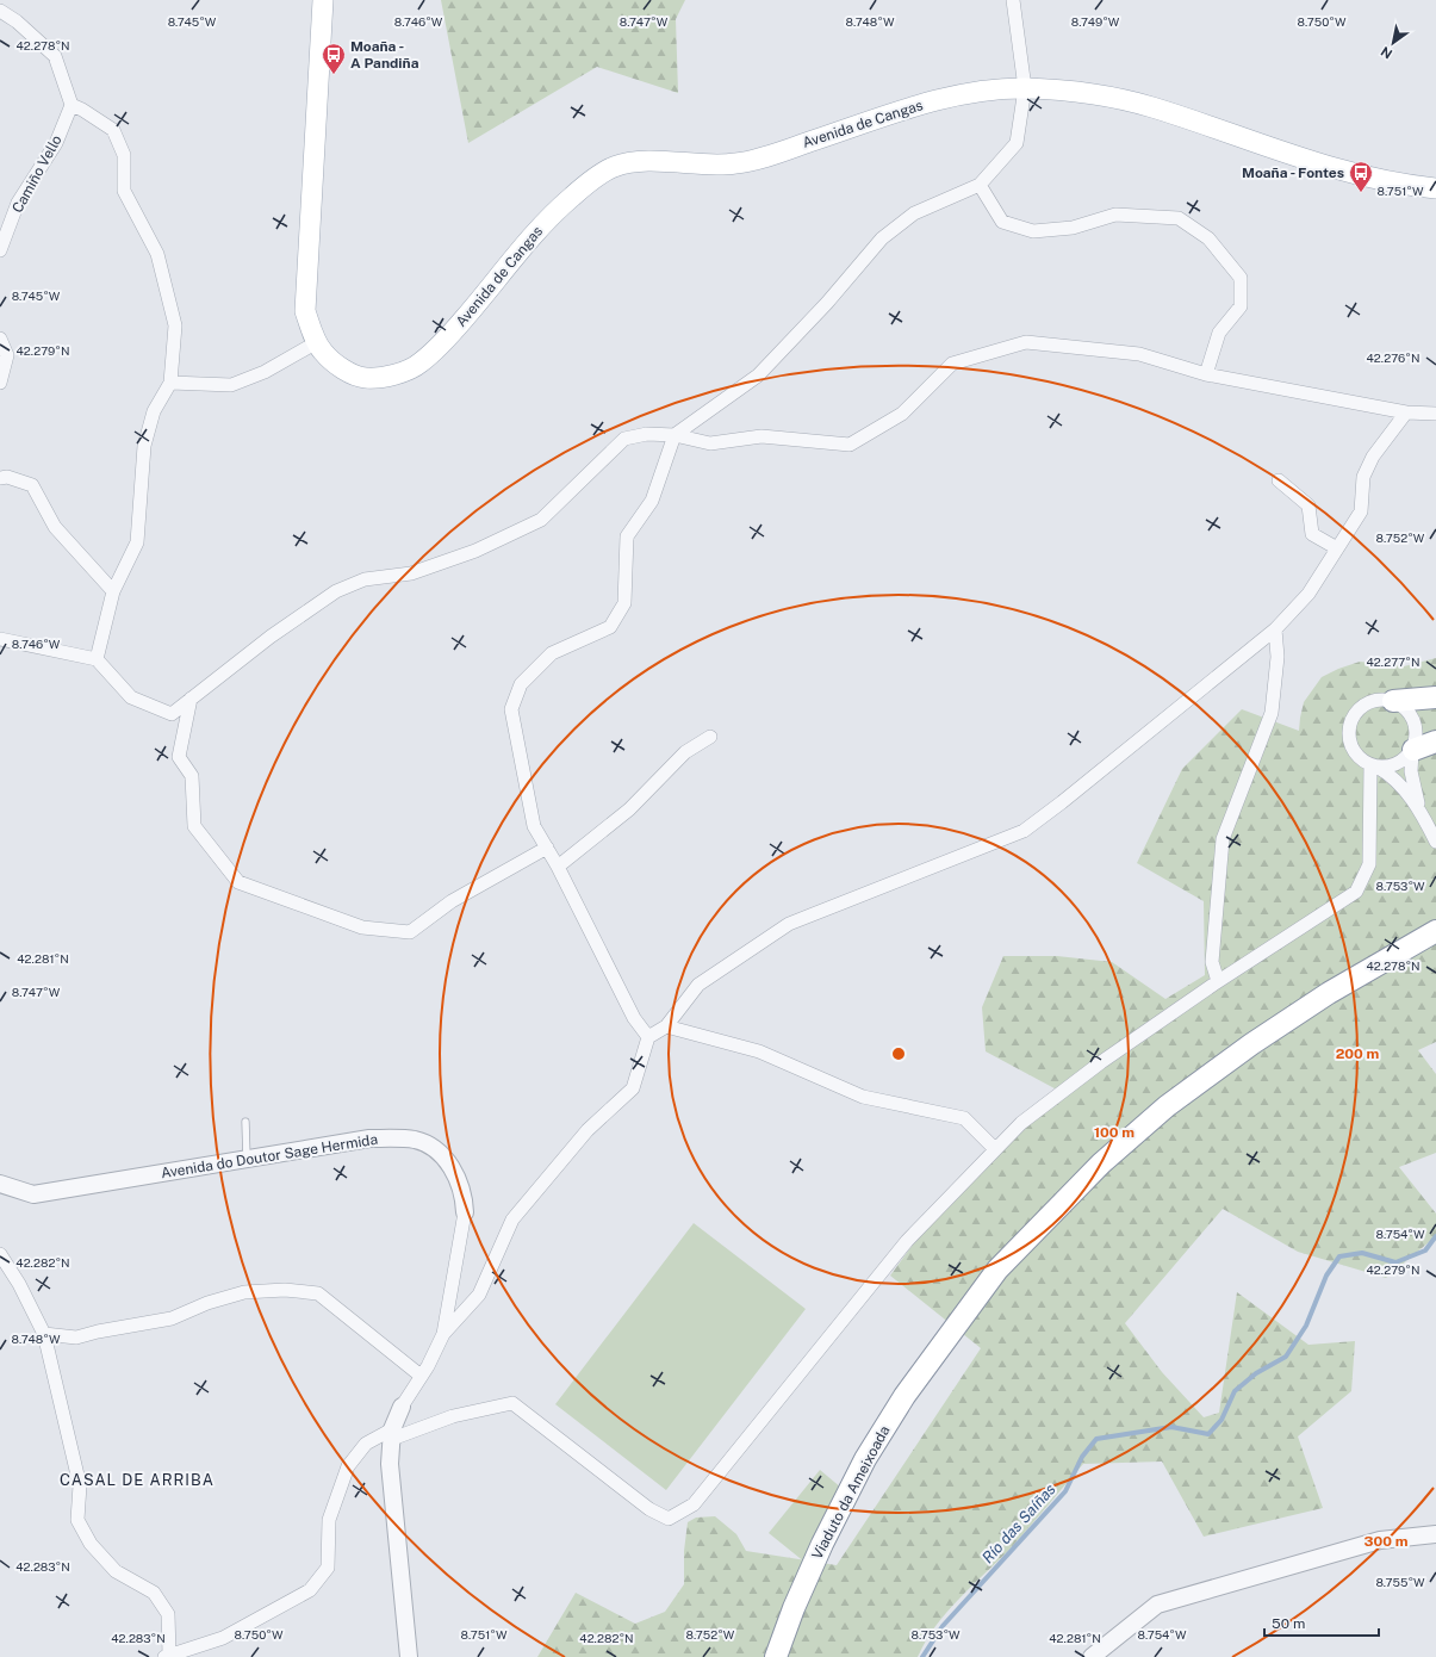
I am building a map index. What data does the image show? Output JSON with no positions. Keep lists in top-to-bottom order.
{
  "streets": {
    "highway": ["Viaduto da Ameixoada"],
    "main road": ["Avenida de Cangas"],
    "street": ["Camiño Vello", "Avenida do Doutor Sage Hermida"]
  },
  "districts": ["CASAL DE ARRIBA"],
  "water": ["Río das Saíñas"],
  "places": {
    "bus stop": ["Moaña - A Pandiña", "Moaña - Fontes"]
  },
  "scale_bar": "50 m",
  "north": "bottom left",
  "coordinates": [
    "8.745°W",
    "8.746°W",
    "8.747°W",
    "8.748°W",
    "8.749°W",
    "8.750°W",
    "42.278°N",
    "8.751°W",
    "42.279°N",
    "42.276°N",
    "8.752°W",
    "42.277°N",
    "8.753°W",
    "42.281°N",
    "8.754°W",
    "42.282°N",
    "42.283°N",
    "8.755°W"
  ],
  "rings": ["200 m", "100 m", "300 m"]
}
